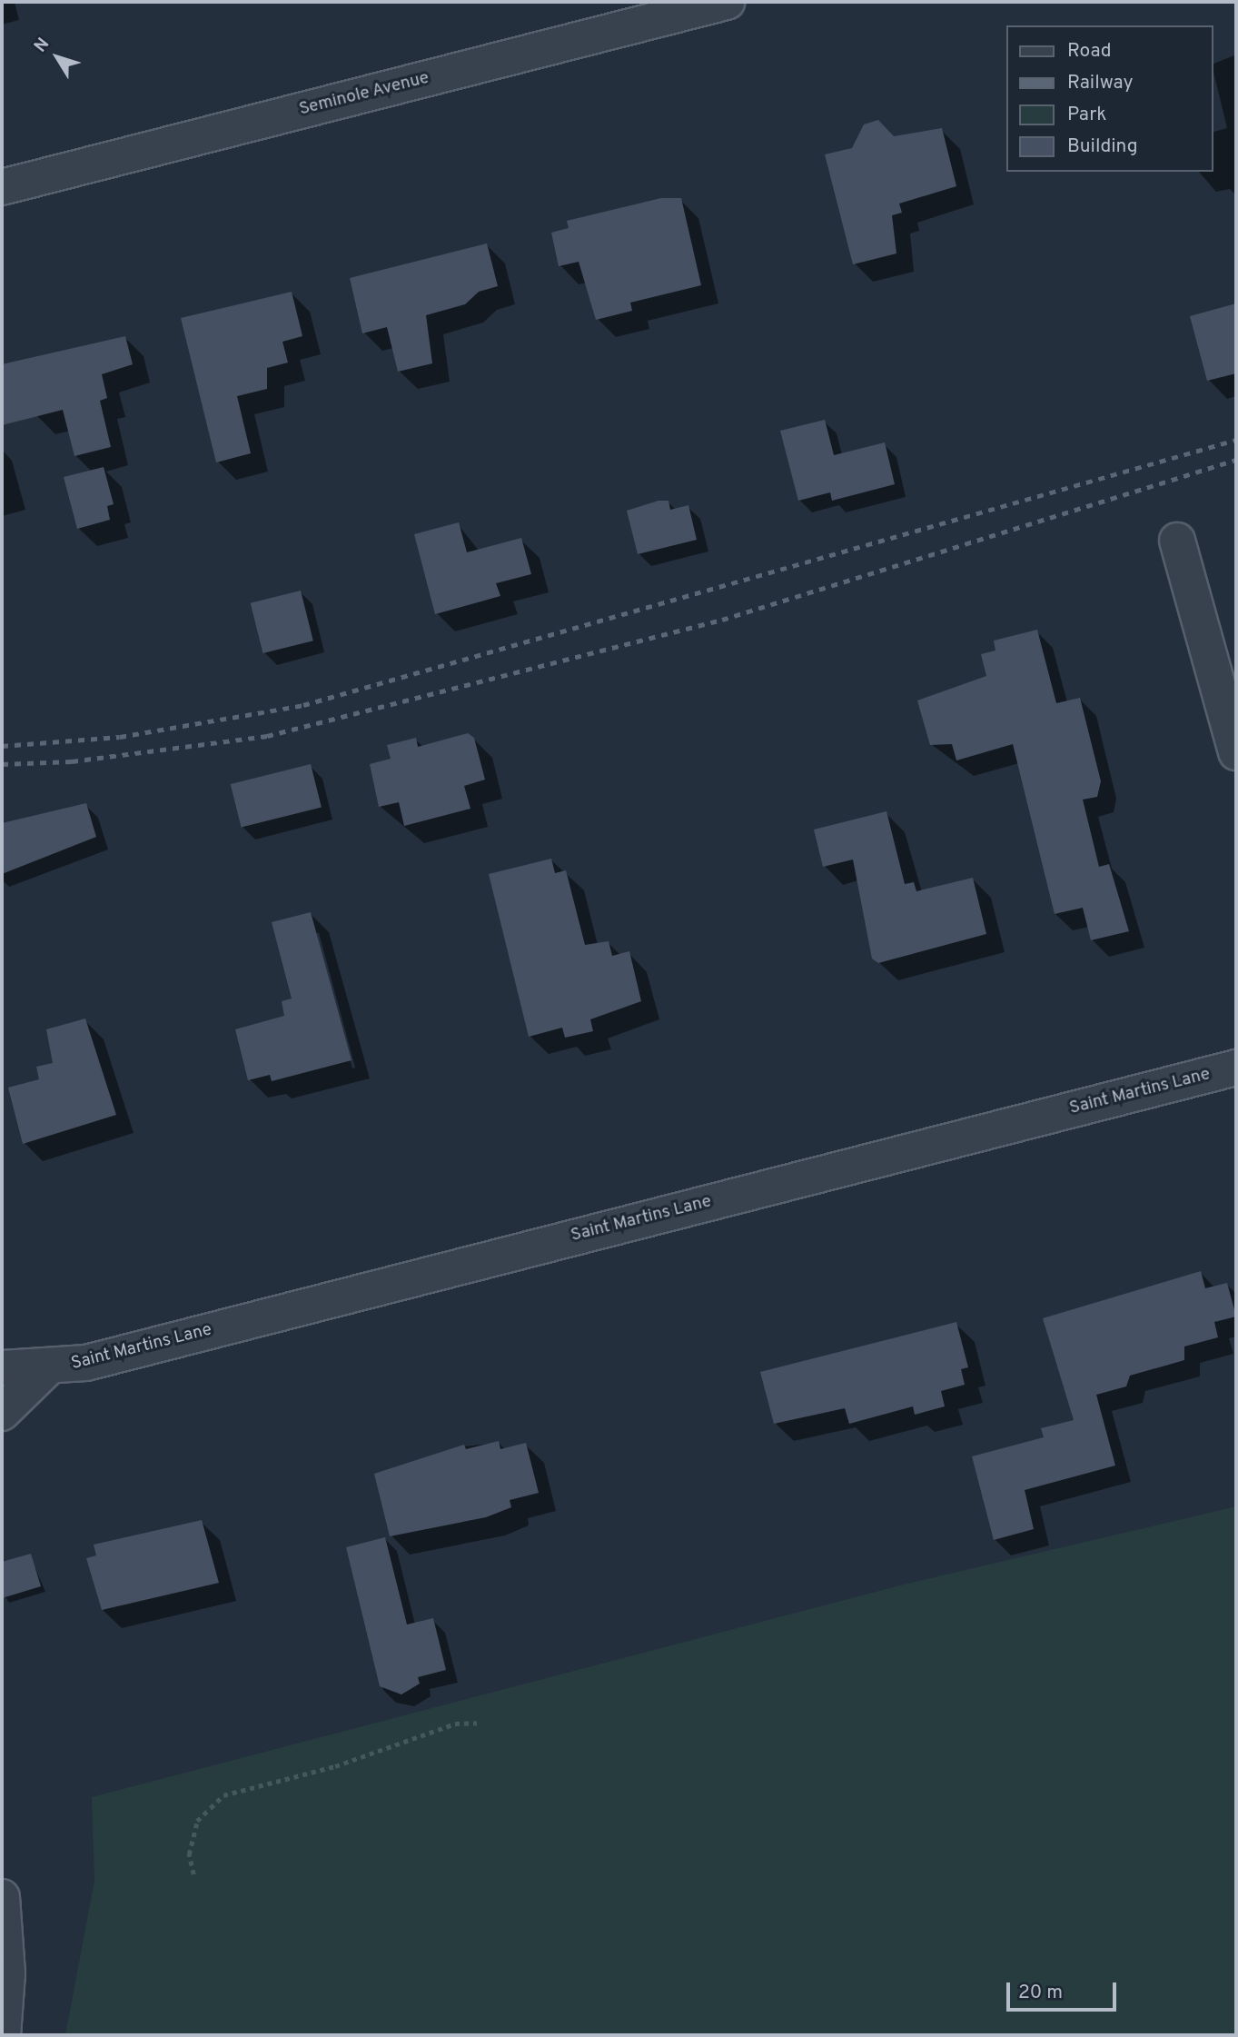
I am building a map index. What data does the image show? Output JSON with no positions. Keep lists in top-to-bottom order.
{
  "streets": {
    "street": ["Seminole Avenue", "Saint Martins Lane"]
  },
  "legend": [
    "Road",
    "Railway",
    "Park",
    "Building"
  ],
  "scale_bar": "20 m",
  "north": "top left"
}
